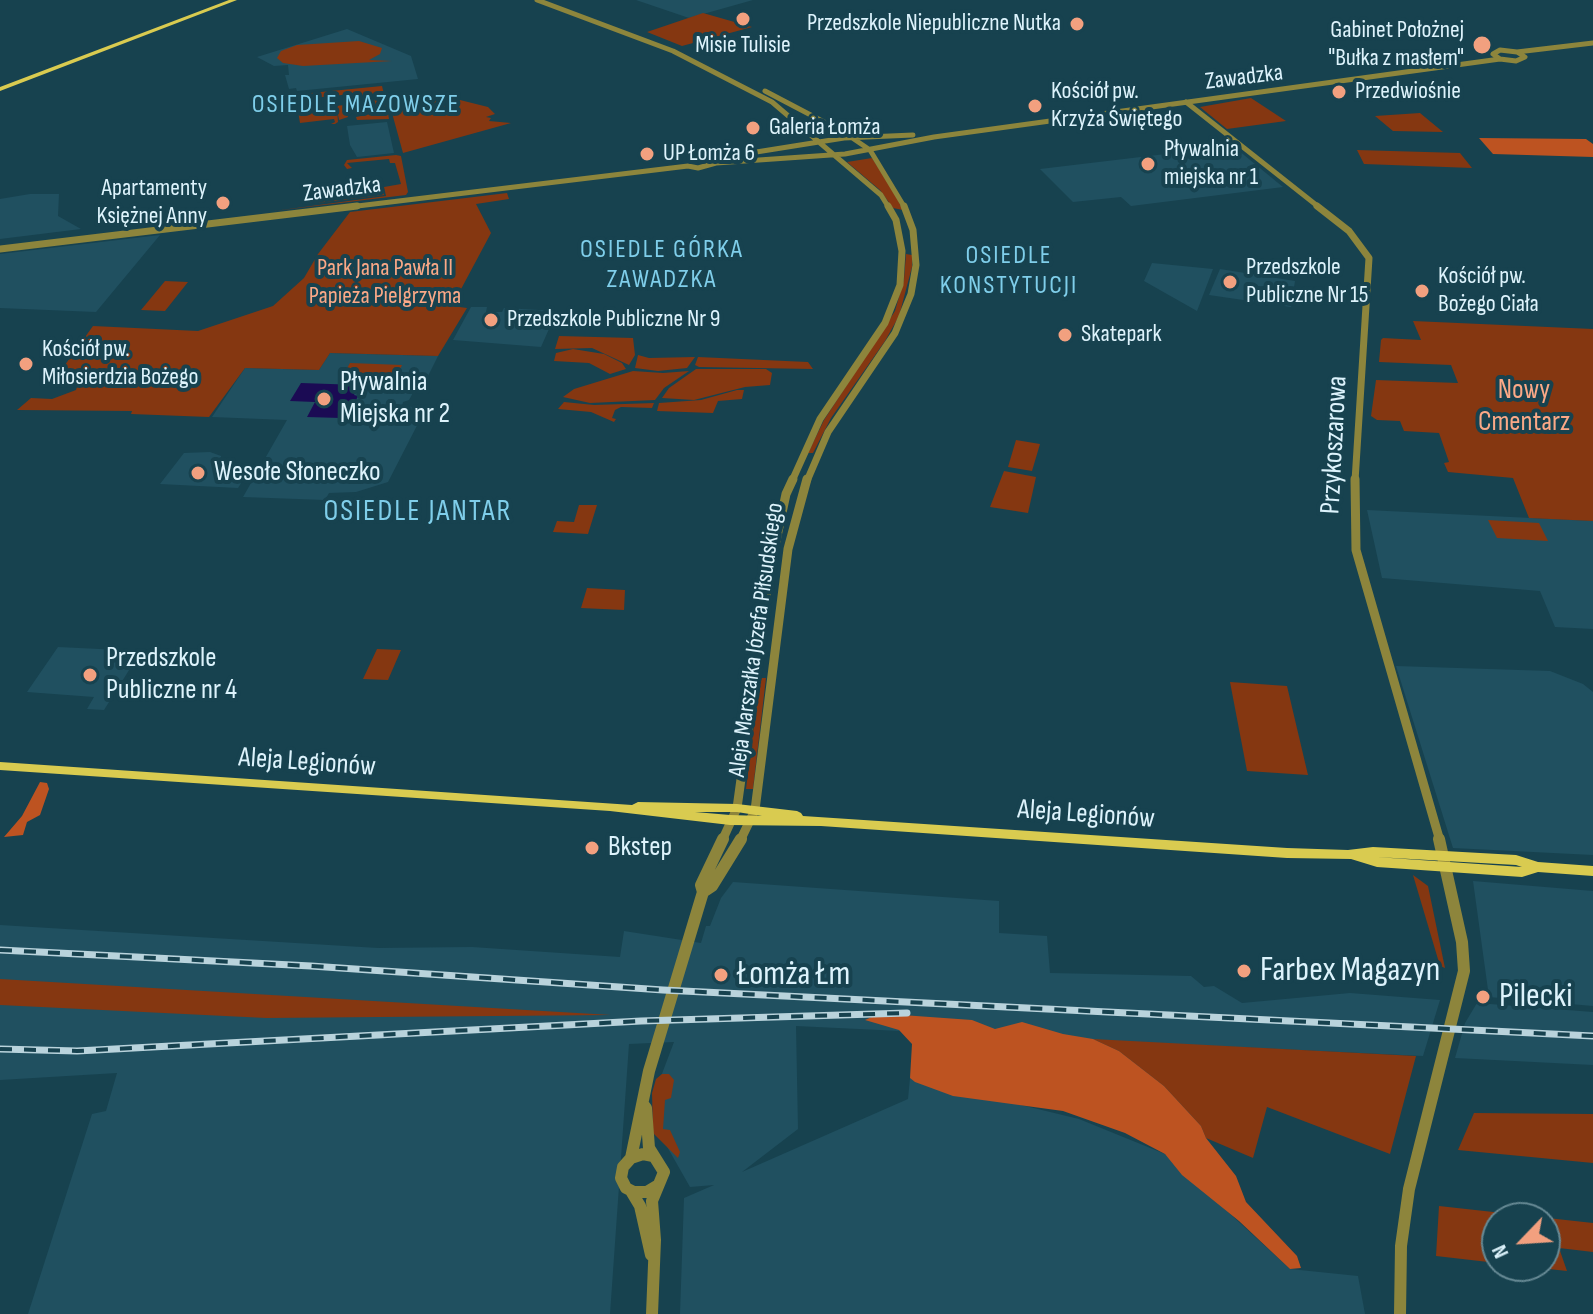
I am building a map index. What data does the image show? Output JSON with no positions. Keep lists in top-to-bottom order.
{
  "streets": {
    "main road": ["Aleja Legionów"],
    "street": ["Zawadzka", "Przykoszarowa", "Aleja Marszałka Józefa Piłsudskiego"]
  },
  "crossings": [
    ["Zawadzka", "Przykoszarowa"],
    ["Zawadzka", "Aleja Marszałka Józefa Piłsudskiego"],
    ["Przykoszarowa", "Aleja Legionów"],
    ["Aleja Marszałka Józefa Piłsudskiego", "Aleja Legionów"]
  ],
  "districts": [
    "OSIEDLE MAZOWSZE",
    "OSIEDLE GÓRKA ZAWADZKA",
    "OSIEDLE KONSTYTUCJI",
    "OSIEDLE JANTAR"
  ],
  "parks": ["Park Jana Pawła II Papieża Pielgrzyma", "Nowy Cmentarz"],
  "places": [
    "Misie Tulisie",
    "Przedszkole Niepubliczne Nutka",
    "Gabinet Położnej \"Bułka z masłem\"",
    "Przedwiośnie",
    "Kościół pw. Krzyża Świętego",
    "Galeria Łomża",
    "UP Łomża 6",
    "Pływalnia miejska nr 1",
    "Apartamenty Księżnej Anny",
    "Przedszkole Publiczne Nr 15",
    "Kościół pw. Bożego Ciała",
    "Przedszkole Publiczne Nr 9",
    "Skatepark",
    "Kościół pw. Miłosierdzia Bożego",
    "Pływalnia Miejska nr 2",
    "Wesołe Słoneczko",
    "Przedszkole Publiczne nr 4",
    "Bkstep",
    "Farbex Magazyn",
    "Łomża Łm",
    "Pilecki"
  ],
  "north": "bottom left"
}
